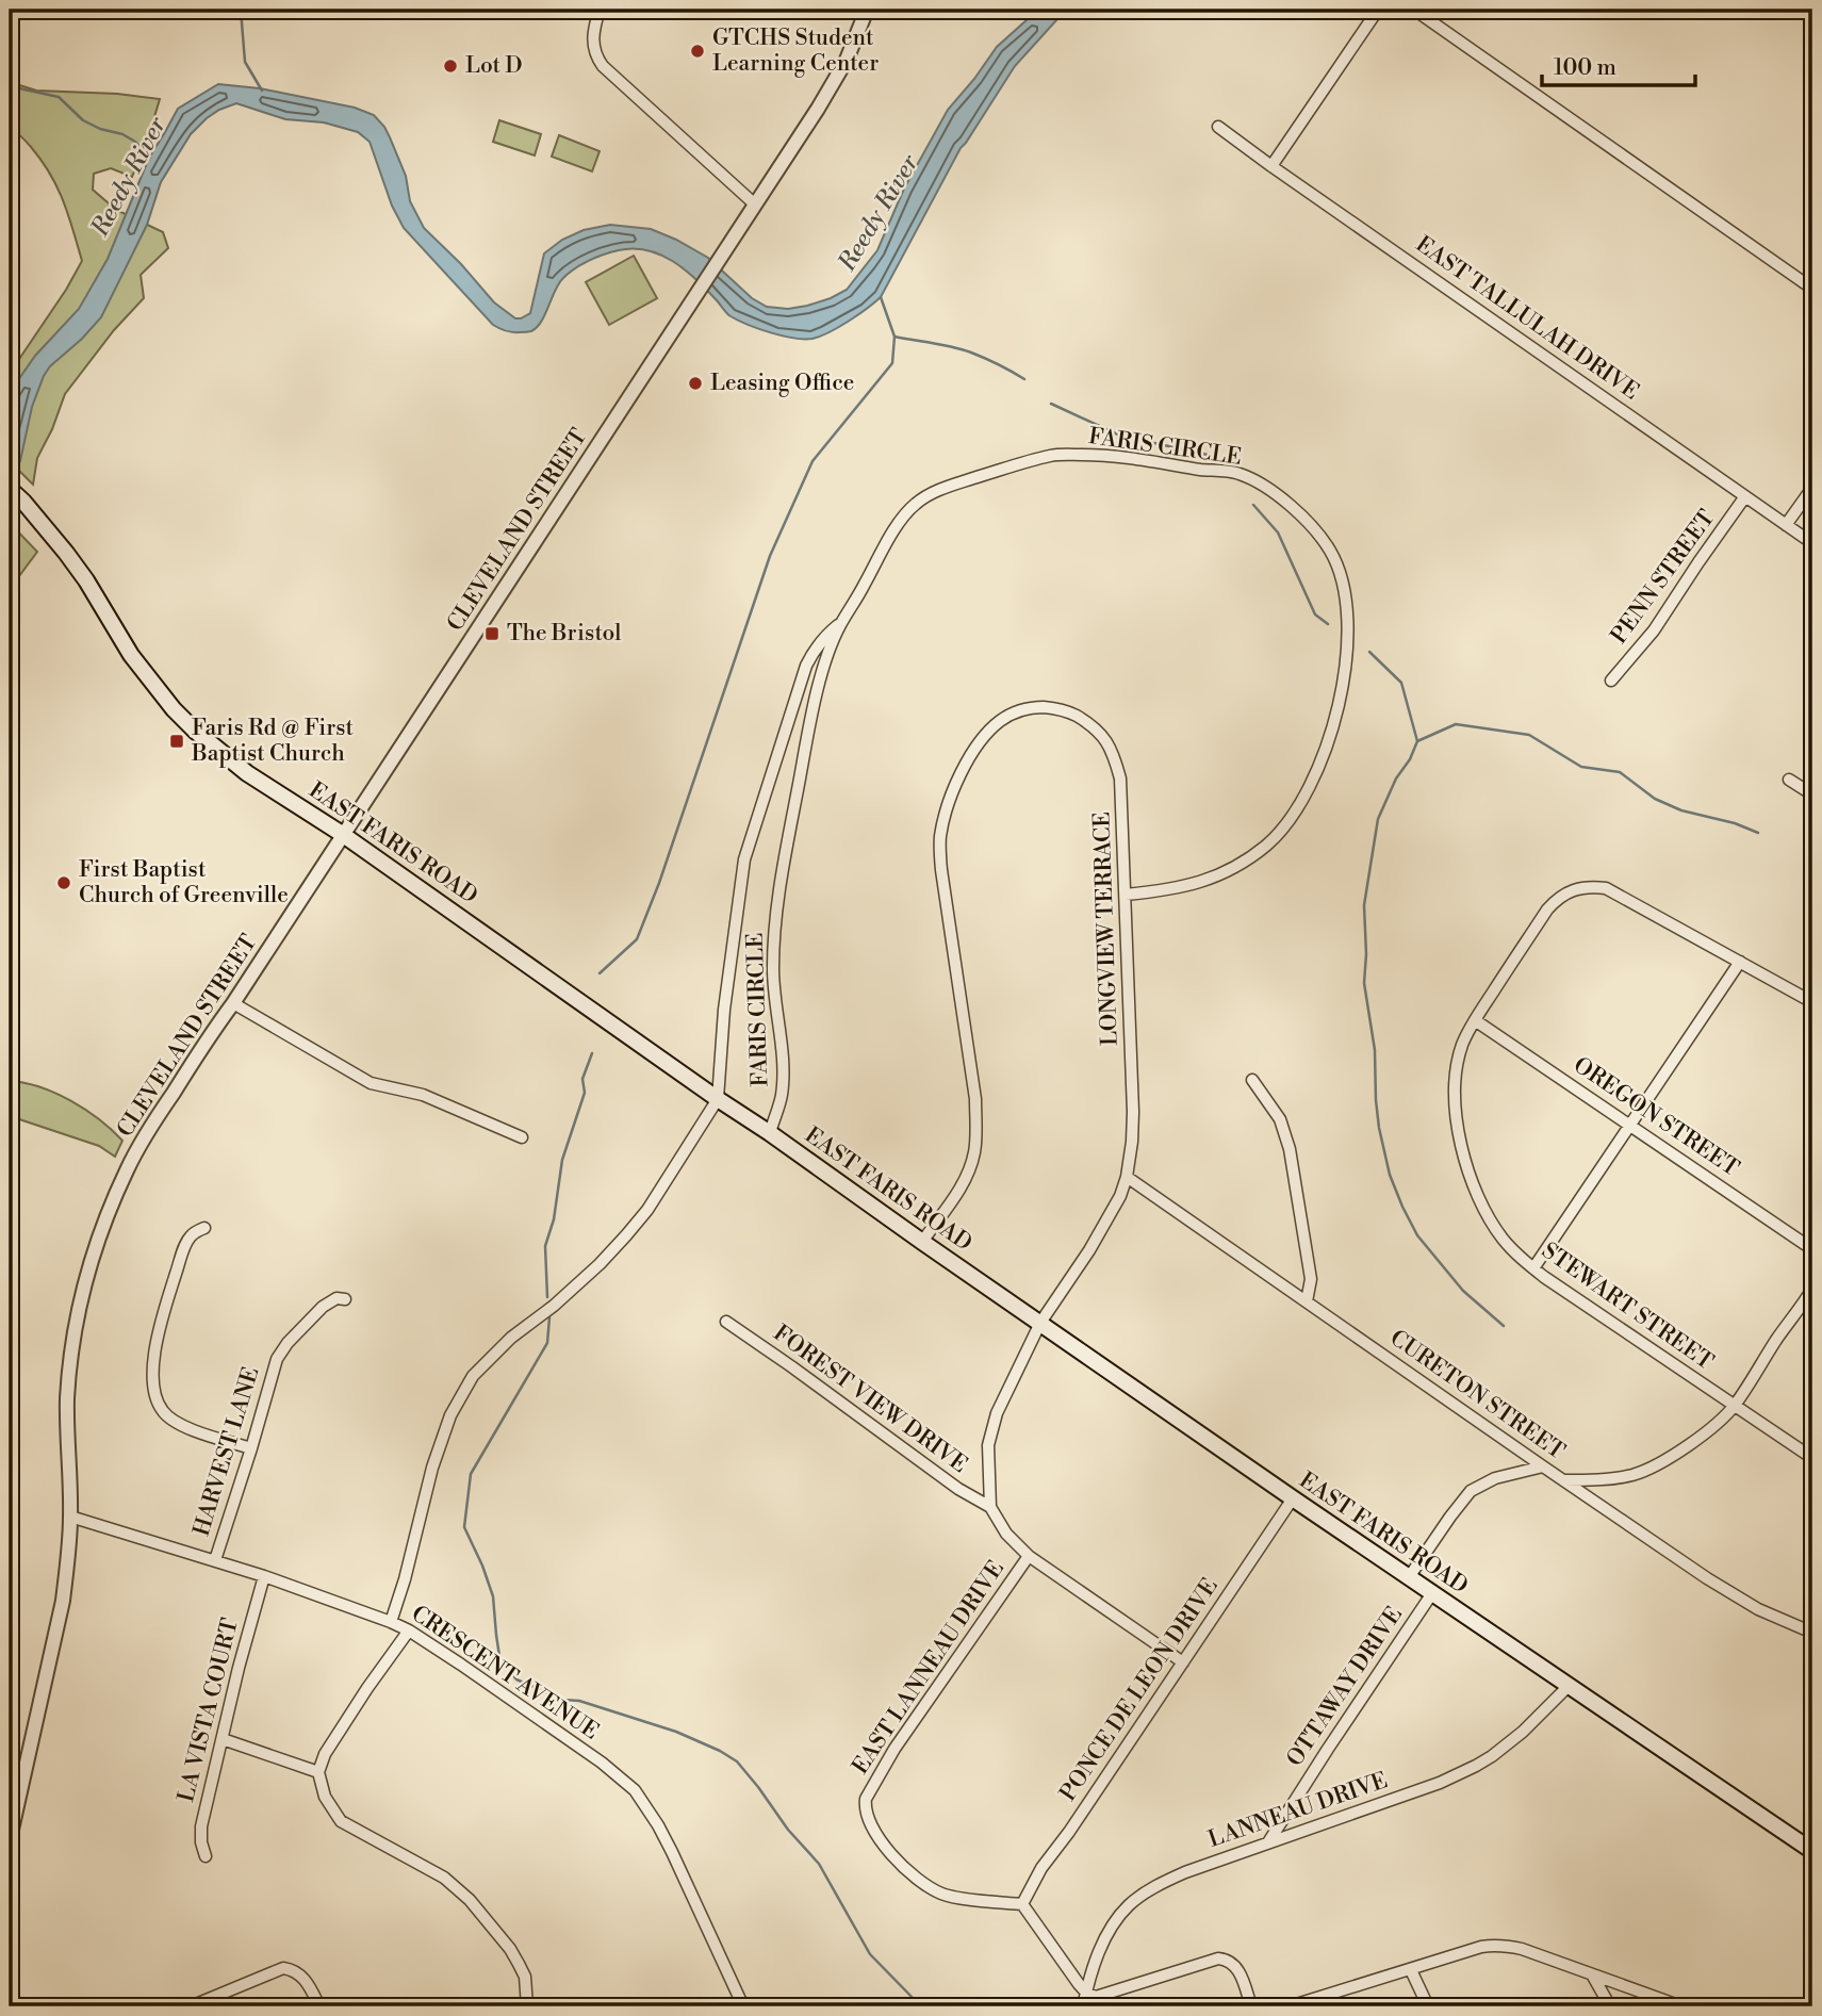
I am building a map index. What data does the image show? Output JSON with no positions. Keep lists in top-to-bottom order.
{
  "streets": {
    "main road": ["EAST FARIS ROAD"],
    "street": [
      "EAST TALLULAH DRIVE",
      "FARIS CIRCLE",
      "CLEVELAND STREET",
      "PENN STREET",
      "LONGVIEW TERRACE",
      "OREGON STREET",
      "STEWART STREET",
      "CURETON STREET",
      "FOREST VIEW DRIVE",
      "HARVEST LANE",
      "EAST LANNEAU DRIVE",
      "CRESCENT AVENUE",
      "OTTAWAY DRIVE",
      "PONCE DE LEON DRIVE",
      "LA VISTA COURT",
      "LANNEAU DRIVE"
    ]
  },
  "crossings": [
    ["EAST TALLULAH DRIVE", "PENN STREET"],
    ["FARIS CIRCLE", "EAST FARIS ROAD"],
    ["FARIS CIRCLE", "LONGVIEW TERRACE"],
    ["CLEVELAND STREET", "EAST FARIS ROAD"],
    ["CLEVELAND STREET", "CRESCENT AVENUE"],
    ["EAST FARIS ROAD", "LONGVIEW TERRACE"],
    ["EAST FARIS ROAD", "OTTAWAY DRIVE"],
    ["EAST FARIS ROAD", "PONCE DE LEON DRIVE"],
    ["EAST FARIS ROAD", "LANNEAU DRIVE"],
    ["LONGVIEW TERRACE", "CURETON STREET"],
    ["LONGVIEW TERRACE", "FOREST VIEW DRIVE"],
    ["OREGON STREET", "STEWART STREET"],
    ["HARVEST LANE", "CRESCENT AVENUE"],
    ["EAST LANNEAU DRIVE", "PONCE DE LEON DRIVE"],
    ["CRESCENT AVENUE", "LA VISTA COURT"],
    ["OTTAWAY DRIVE", "LANNEAU DRIVE"]
  ],
  "water": ["Reedy River"],
  "places": {
    "other": [
      "GTCHS Student Learning Center",
      "Lot D",
      "Leasing Office",
      "First Baptist Church of Greenville"
    ],
    "transit": ["The Bristol", "Faris Rd @ First Baptist Church"]
  },
  "scale_bar": "100 m"
}
